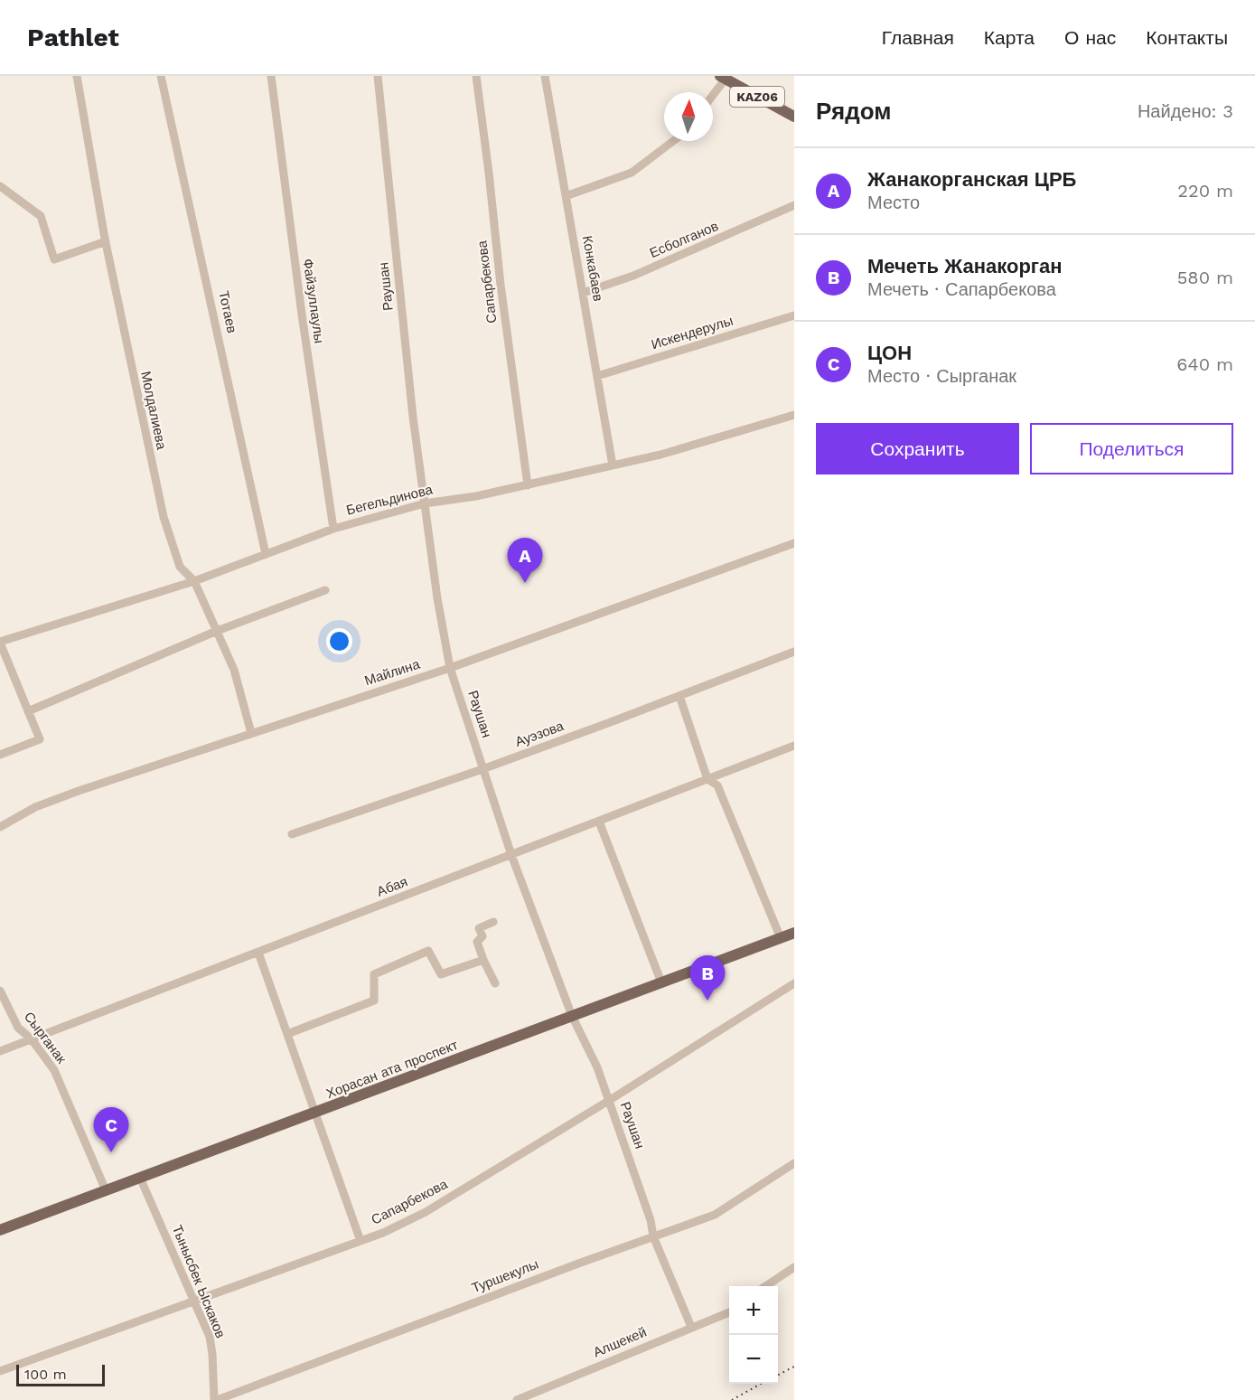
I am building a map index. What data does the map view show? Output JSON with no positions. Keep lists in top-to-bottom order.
{
  "streets": {
    "main road": ["KAZ06", "Хорасан ата проспект"],
    "street": [
      "Есболганов",
      "Конкабаев",
      "Сапарбекова",
      "Раушан",
      "Файзуллаулы",
      "Тотаев",
      "Искендерулы",
      "Молдалиева",
      "Бегельдинова",
      "Майлина",
      "Ауэзова",
      "Абая",
      "Сырганак",
      "Туршекулы",
      "Тынысбек Ыскаков",
      "Алшекей"
    ]
  },
  "crossings": [
    ["Есболганов", "Конкабаев"],
    ["Конкабаев", "Искендерулы"],
    ["Конкабаев", "Бегельдинова"],
    ["Сапарбекова", "Раушан"],
    ["Сапарбекова", "Бегельдинова"],
    ["Сапарбекова", "Тынысбек Ыскаков"],
    ["Раушан", "Бегельдинова"],
    ["Раушан", "Майлина"],
    ["Раушан", "Ауэзова"],
    ["Раушан", "Абая"],
    ["Раушан", "Хорасан ата проспект"],
    ["Раушан", "Туршекулы"],
    ["Раушан", "Алшекей"],
    ["Файзуллаулы", "Бегельдинова"],
    ["Тотаев", "Бегельдинова"],
    ["Молдалиева", "Бегельдинова"],
    ["Молдалиева", "Майлина"],
    ["Абая", "Сырганак"],
    ["Сырганак", "Хорасан ата проспект"],
    ["Хорасан ата проспект", "Тынысбек Ыскаков"],
    ["Туршекулы", "Тынысбек Ыскаков"]
  ],
  "scale_bar": "100 m",
  "north": "top",
  "page": {
    "header": "Pathlet",
    "nav": [
      "Главная",
      "Карта",
      "О нас",
      "Контакты"
    ],
    "heading": ["Рядом", "Найдено: 3"],
    "list": [
      {
        "mark": "A",
        "name": "Жанакорганская ЦРБ",
        "note": "Место",
        "value": "220 m"
      },
      {
        "mark": "B",
        "name": "Мечеть Жанакорган",
        "note": "Мечеть · Сапарбекова",
        "value": "580 m"
      },
      {
        "mark": "C",
        "name": "ЦОН",
        "note": "Место · Сырганак",
        "value": "640 m"
      }
    ],
    "buttons": ["Сохранить", "Поделиться"],
    "pins": ["A", "B", "C"],
    "map_buttons": ["+", "−"],
    "scale": "100 m"
  }
}
